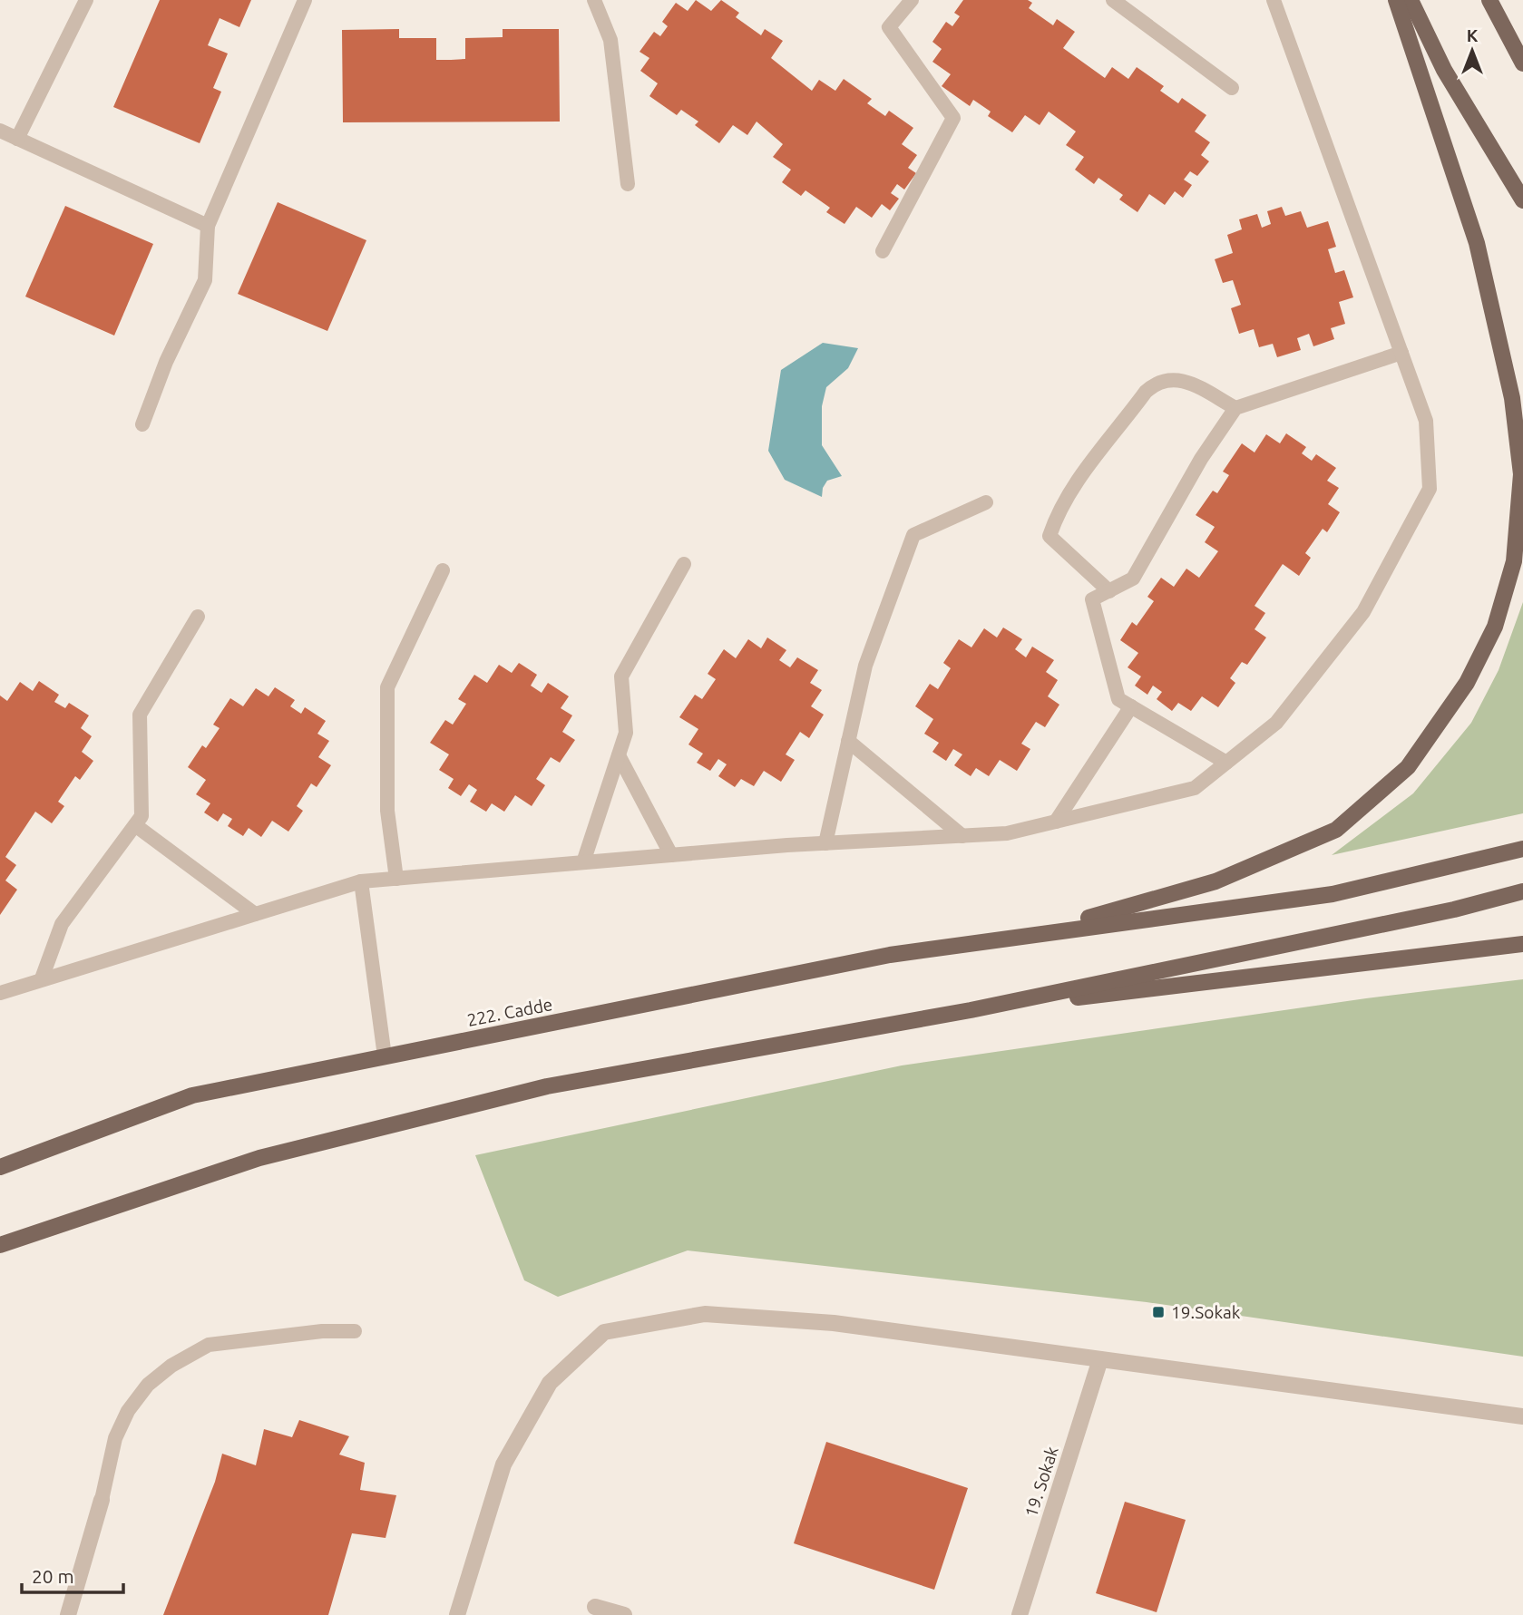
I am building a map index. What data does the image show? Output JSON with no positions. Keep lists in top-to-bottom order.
{
  "streets": {
    "main road": ["222. Cadde"],
    "street": ["19. Sokak"]
  },
  "places": {
    "transit": ["19.Sokak"]
  },
  "scale_bar": "20 m",
  "north": "top"
}
